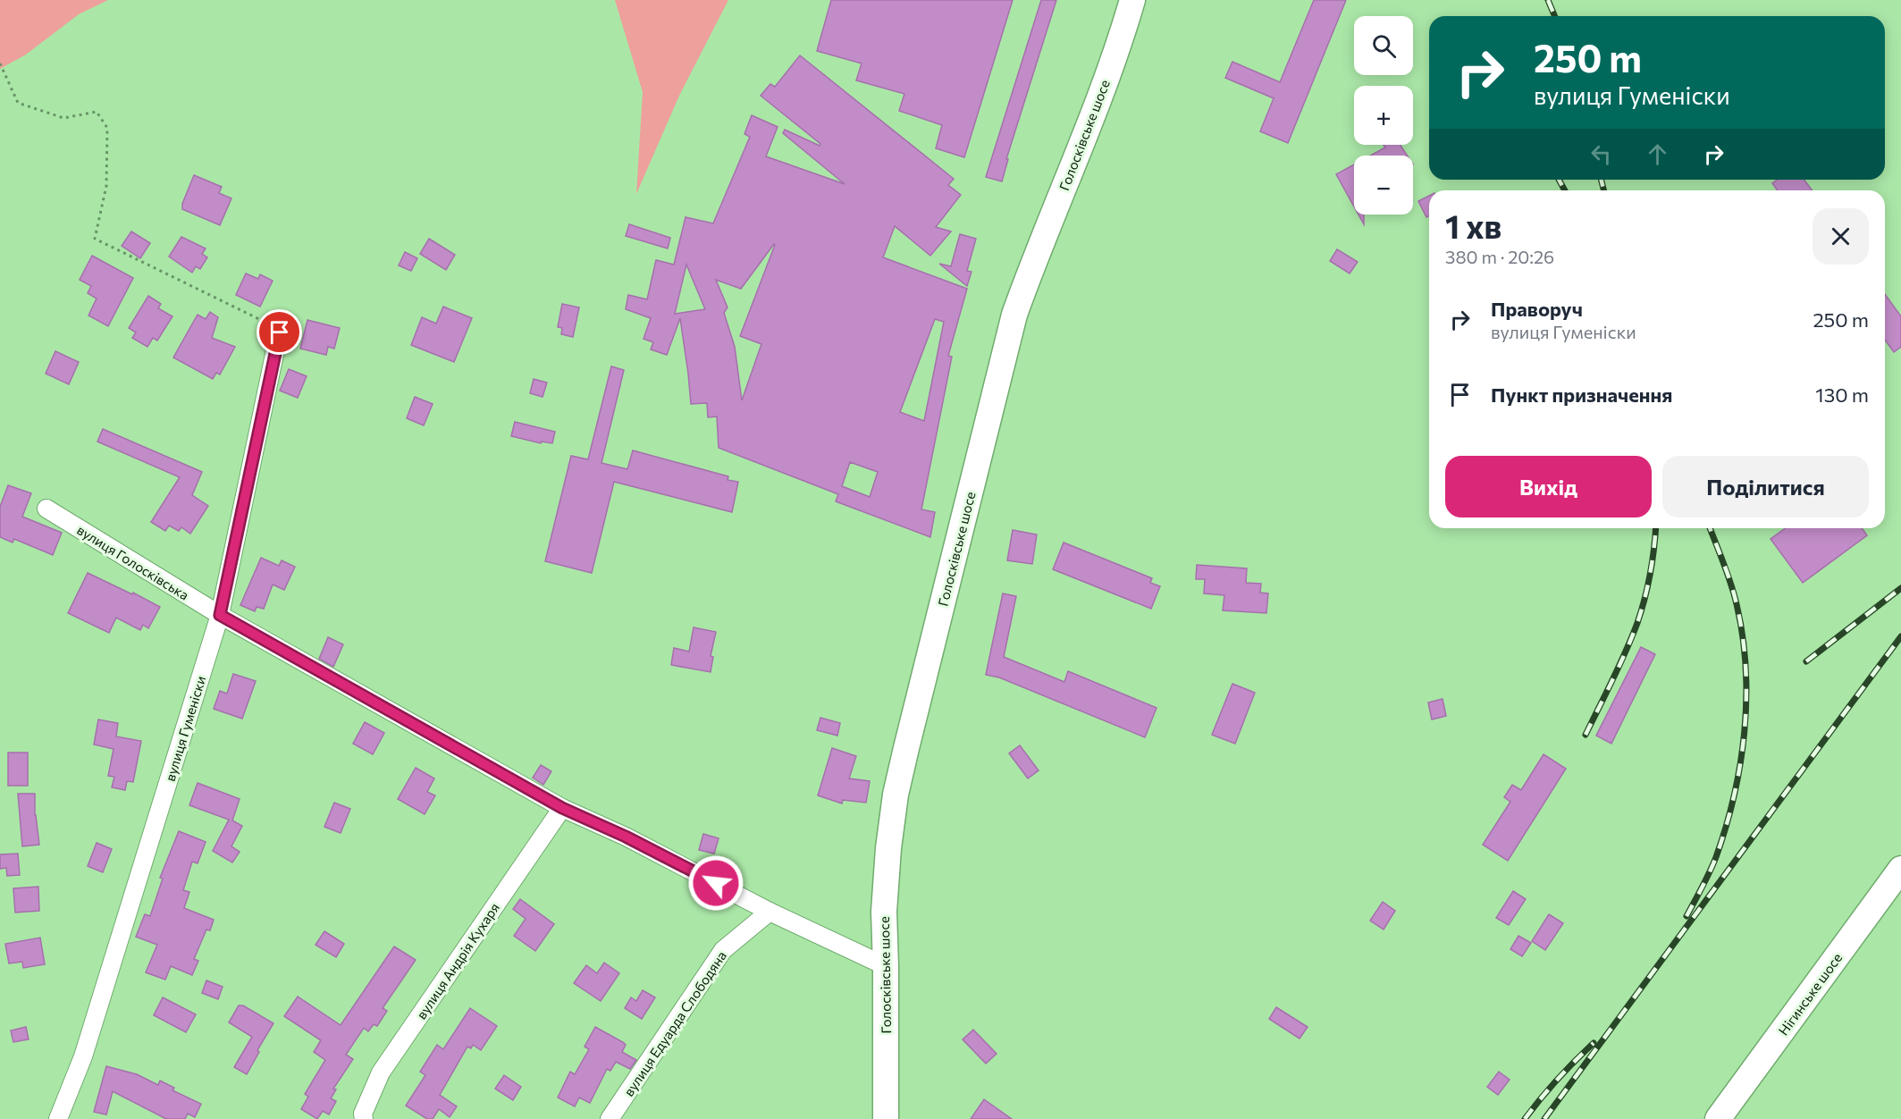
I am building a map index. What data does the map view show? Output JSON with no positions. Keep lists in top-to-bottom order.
{
  "streets": {
    "street": [
      "Голосківське шосе",
      "вулиця Голосківська",
      "вулиця Гуменіски",
      "вулиця Андрія Кухаря",
      "Нігинське шосе",
      "вулиця Едуарда Слободяна"
    ]
  },
  "crossings": [
    ["Голосківське шосе", "вулиця Голосківська"],
    ["вулиця Голосківська", "вулиця Гуменіски"],
    ["вулиця Голосківська", "вулиця Андрія Кухаря"],
    ["вулиця Голосківська", "вулиця Едуарда Слободяна"]
  ],
  "page": {
    "map_buttons": ["+", "−"],
    "turn": ["250 m", "вулиця Гуменіски"],
    "heading": ["1 хв", "380 m · 20:26"],
    "list": [
      {
        "name": "Праворуч",
        "note": "вулиця Гуменіски",
        "value": "250 m"
      },
      {
        "name": "Пункт призначення",
        "value": "130 m"
      }
    ],
    "buttons": ["Вихід", "Поділитися"]
  }
}
